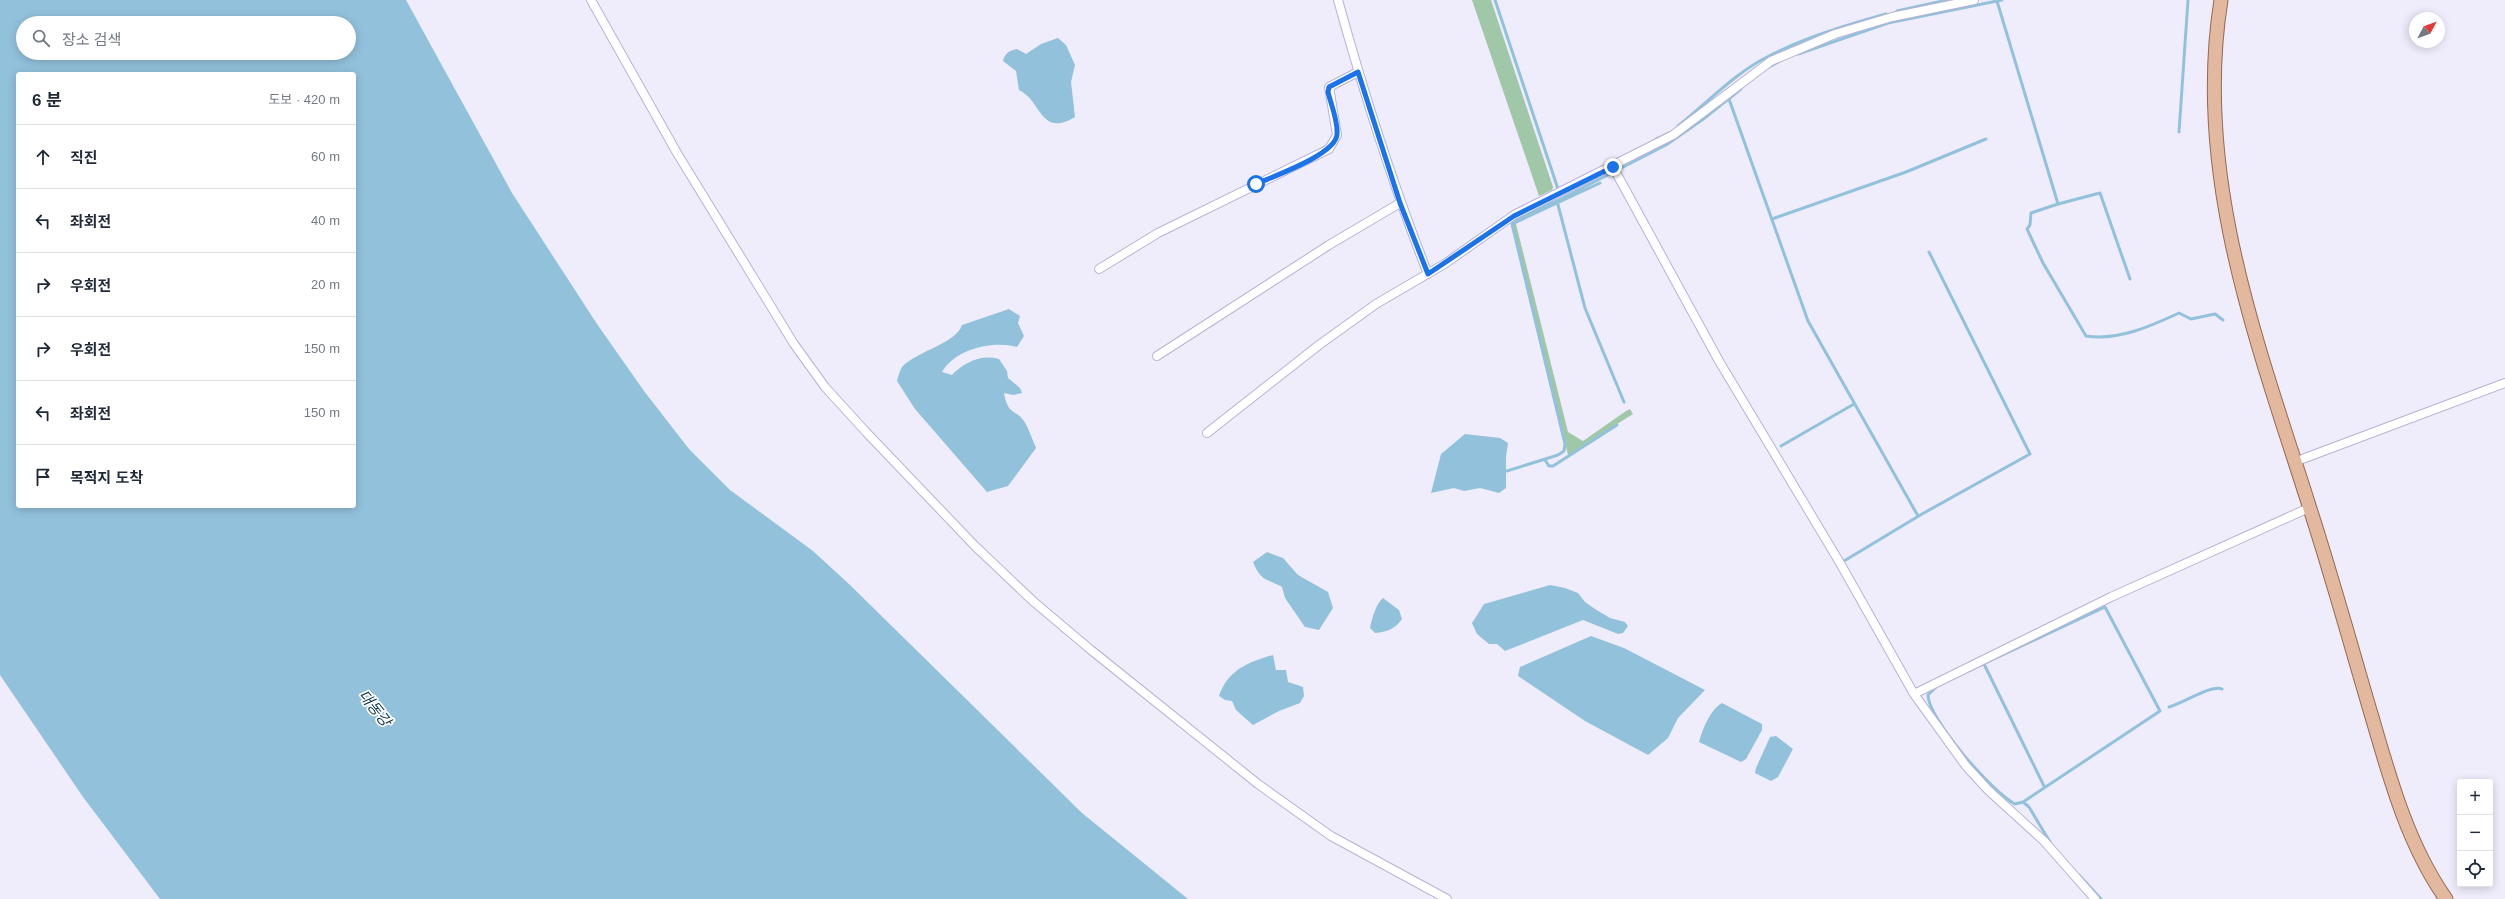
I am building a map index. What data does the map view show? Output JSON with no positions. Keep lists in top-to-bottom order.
{
  "water": ["대동강"],
  "north": "top right",
  "page": {
    "search": "장소 검색",
    "heading": ["6 분", "도보 · 420 m"],
    "list": [
      ["직진", "60 m"],
      ["좌회전", "40 m"],
      ["우회전", "20 m"],
      ["우회전", "150 m"],
      ["좌회전", "150 m"],
      "목적지 도착"
    ],
    "map_buttons": ["+", "−"]
  }
}
